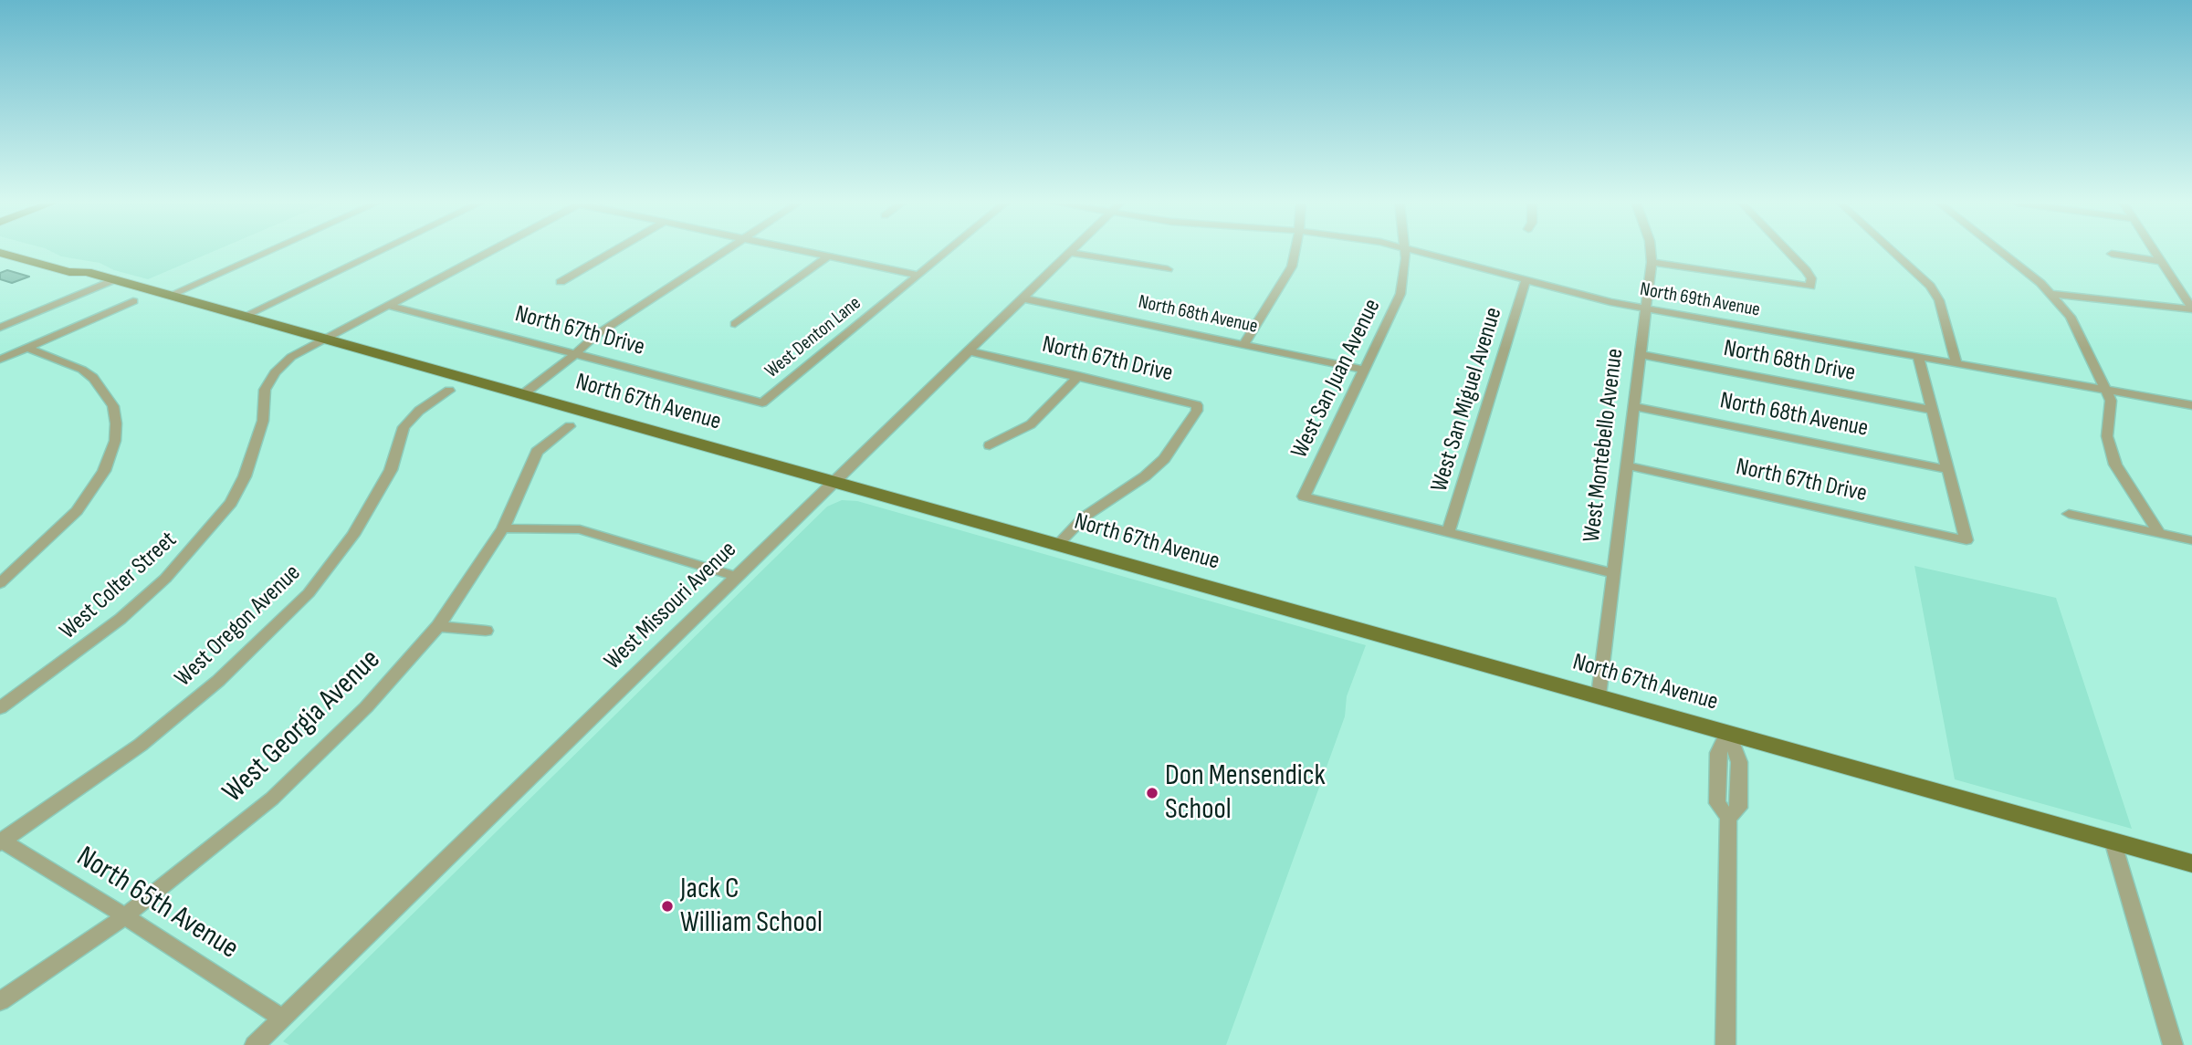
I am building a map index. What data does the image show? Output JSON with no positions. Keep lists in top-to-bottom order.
{
  "streets": {
    "main road": ["North 67th Avenue"],
    "street": [
      "North 69th Avenue",
      "North 68th Avenue",
      "North 67th Drive",
      "West Denton Lane",
      "North 68th Drive",
      "West San Juan Avenue",
      "West San Miguel Avenue",
      "West Montebello Avenue",
      "West Colter Street",
      "West Missouri Avenue",
      "West Oregon Avenue",
      "West Georgia Avenue",
      "North 65th Avenue"
    ]
  },
  "crossings": [
    ["North 69th Avenue", "West San Miguel Avenue"],
    ["North 69th Avenue", "West Montebello Avenue"],
    ["North 68th Avenue", "North 67th Drive"],
    ["North 68th Avenue", "West San Juan Avenue"],
    ["North 68th Avenue", "West Montebello Avenue"],
    ["North 68th Avenue", "West Missouri Avenue"],
    ["North 67th Drive", "West Denton Lane"],
    ["North 67th Drive", "North 67th Avenue"],
    ["North 67th Drive", "West Montebello Avenue"],
    ["North 67th Drive", "West Colter Street"],
    ["North 67th Drive", "West Missouri Avenue"],
    ["North 68th Drive", "West Montebello Avenue"],
    ["West San Juan Avenue", "West San Miguel Avenue"],
    ["North 67th Avenue", "West Montebello Avenue"],
    ["North 67th Avenue", "West Colter Street"],
    ["North 67th Avenue", "West Missouri Avenue"],
    ["West Missouri Avenue", "North 65th Avenue"],
    ["West Oregon Avenue", "North 65th Avenue"],
    ["West Georgia Avenue", "North 65th Avenue"]
  ],
  "places": ["Don Mensendick School", "Jack C William School"]
}
